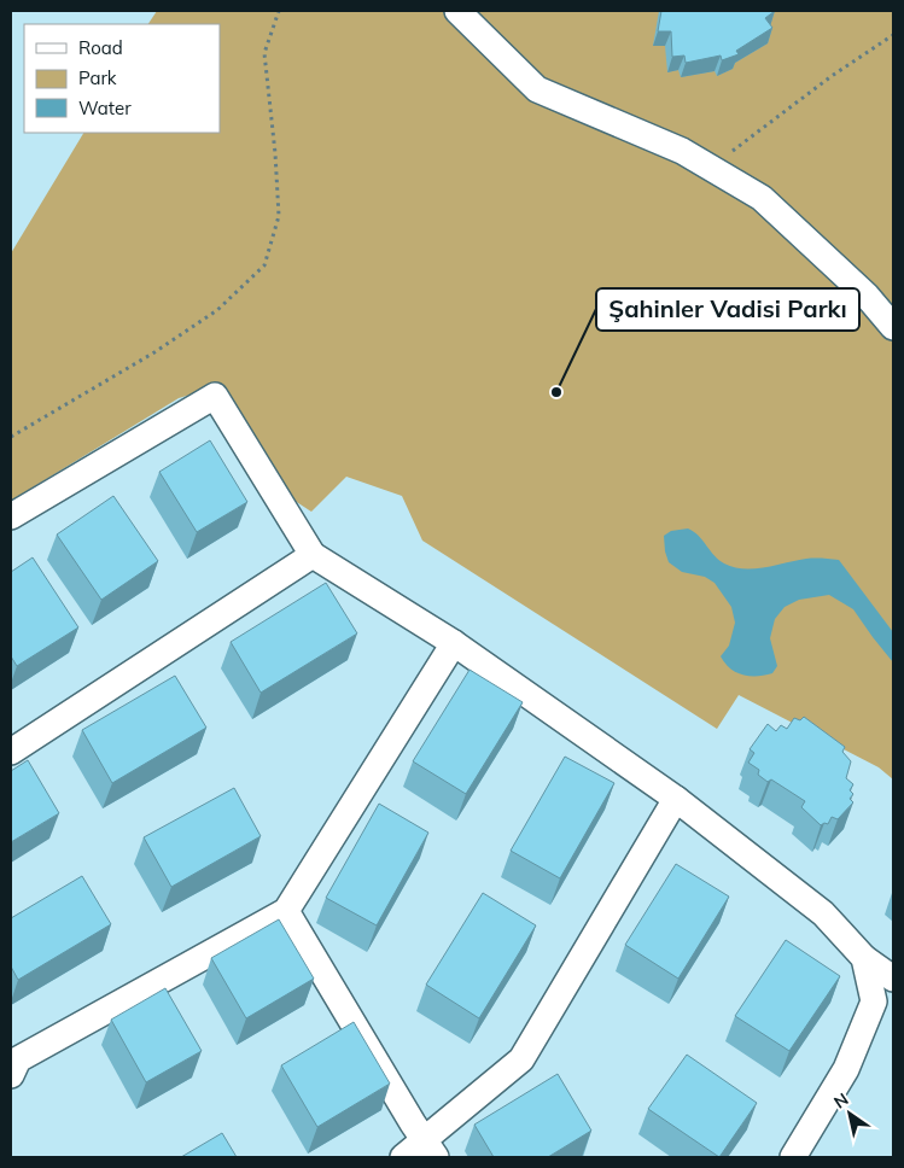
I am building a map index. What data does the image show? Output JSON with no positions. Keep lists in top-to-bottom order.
{
  "places": ["Şahinler Vadisi Parkı"],
  "legend": ["Road", "Park", "Water"],
  "north": "top left"
}
